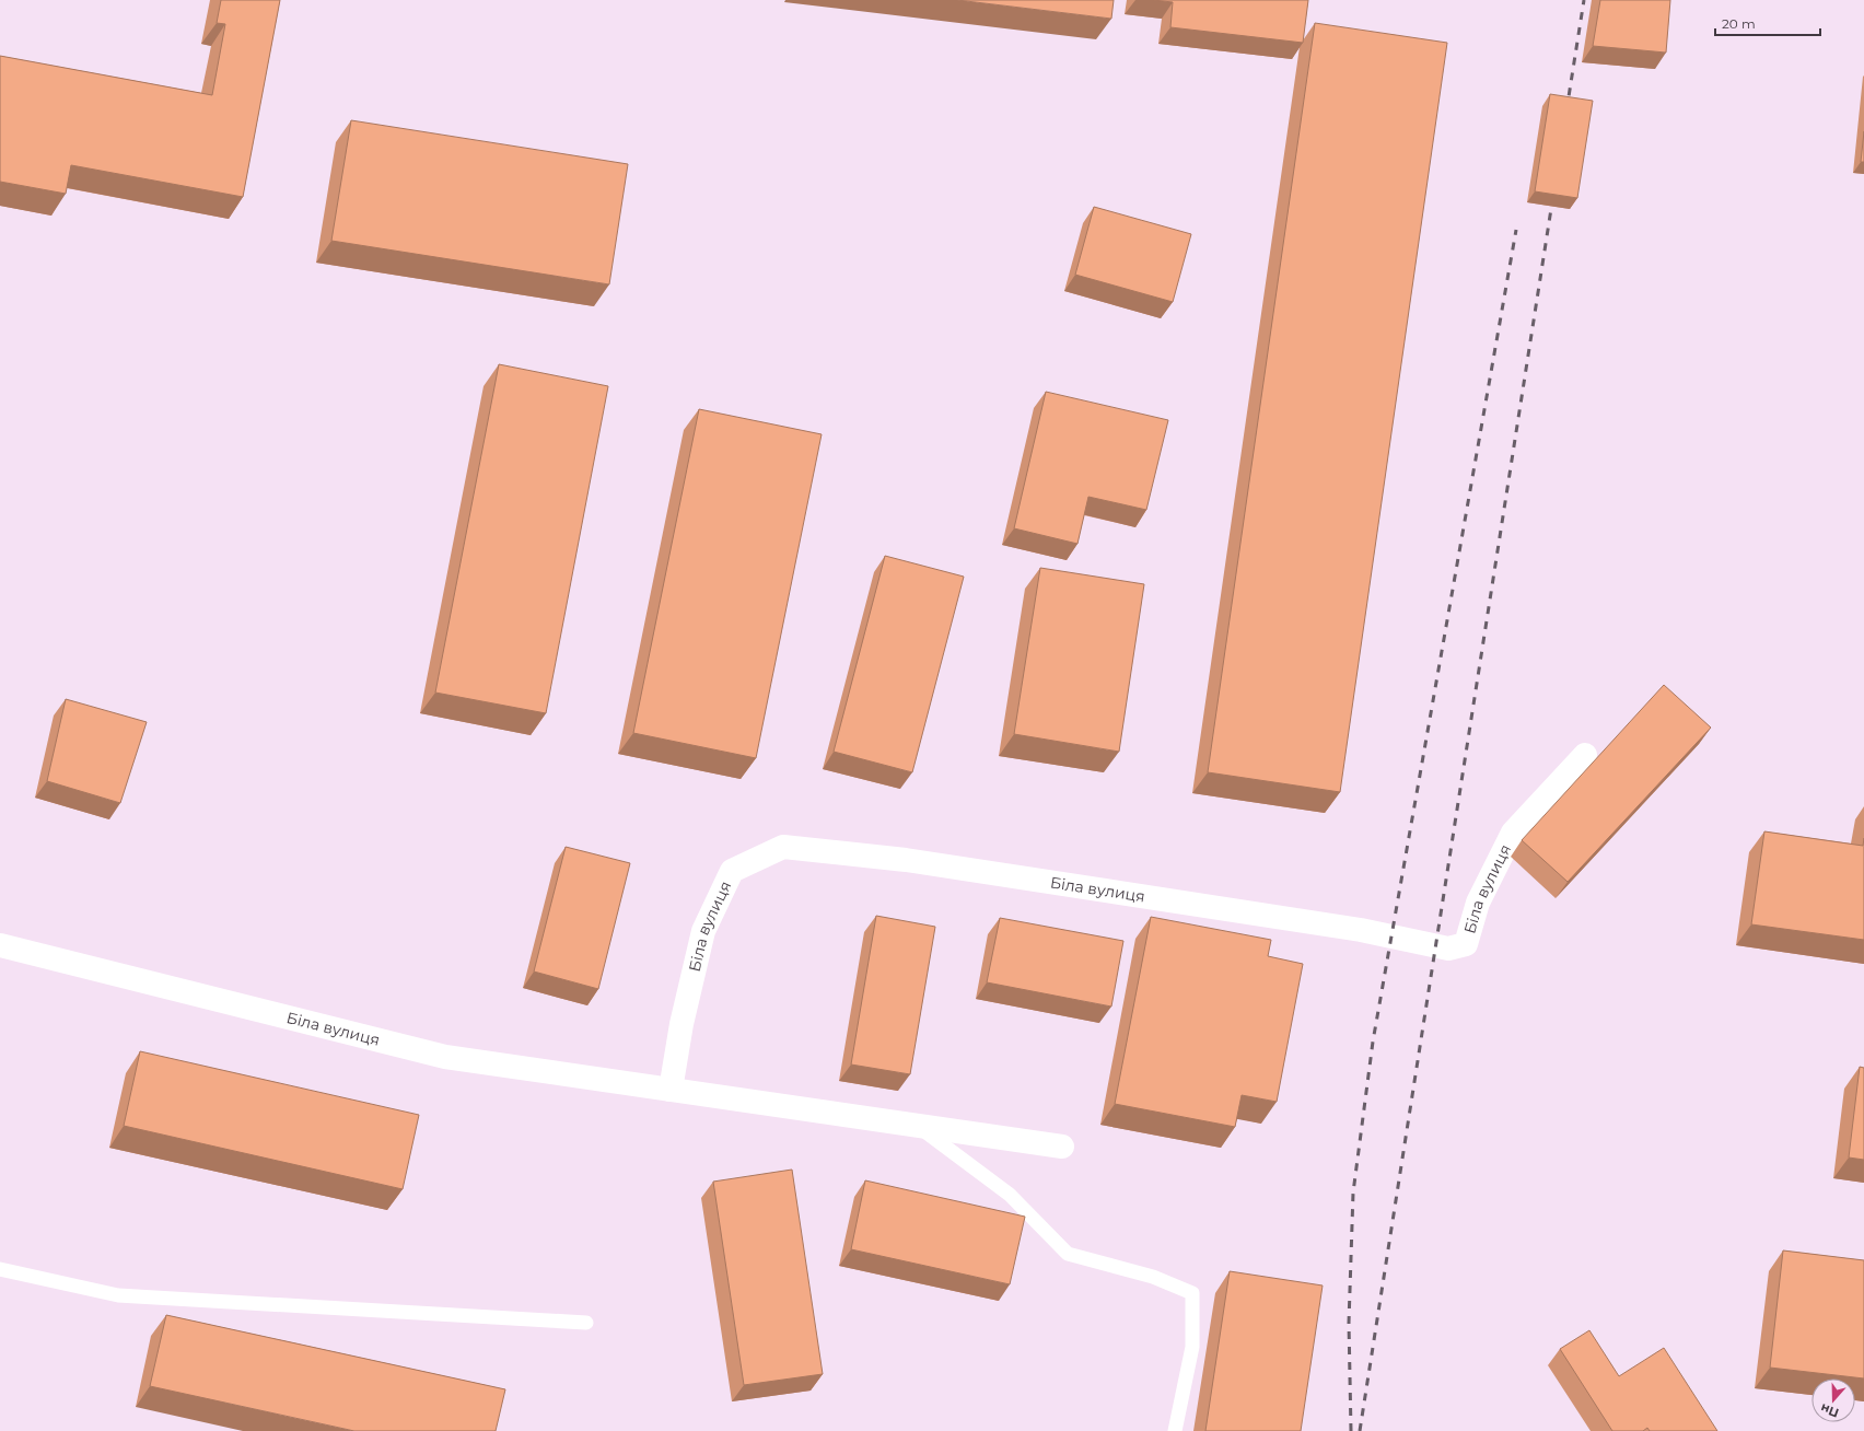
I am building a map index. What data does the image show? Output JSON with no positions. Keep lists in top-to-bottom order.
{
  "streets": {
    "street": ["Біла вулиця"]
  },
  "scale_bar": "20 m",
  "north": "bottom"
}
